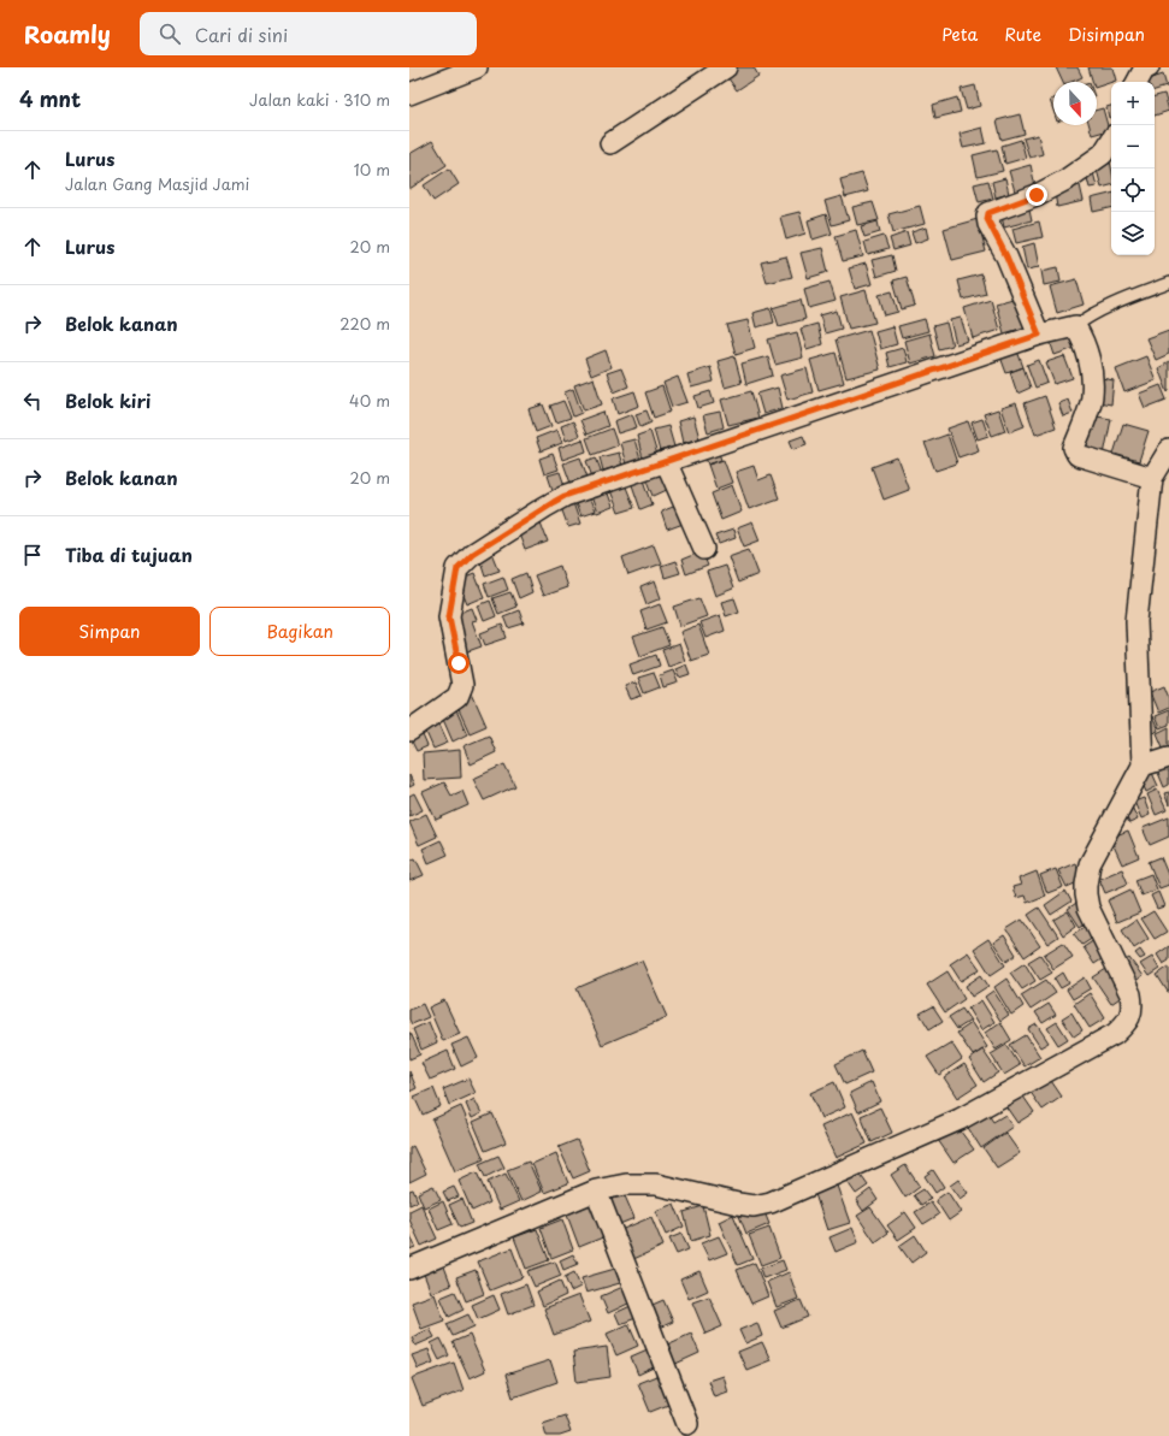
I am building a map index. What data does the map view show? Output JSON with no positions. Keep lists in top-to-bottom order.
{
  "north": "bottom",
  "page": {
    "header": "Roamly",
    "search": "Cari di sini",
    "nav": ["Peta", "Rute", "Disimpan"],
    "heading": ["4 mnt", "Jalan kaki · 310 m"],
    "map_buttons": ["+", "−"],
    "list": [
      ["Lurus", "Jalan Gang Masjid Jami", "10 m"],
      ["Lurus", "20 m"],
      ["Belok kanan", "220 m"],
      ["Belok kiri", "40 m"],
      ["Belok kanan", "20 m"],
      "Tiba di tujuan"
    ],
    "buttons": ["Simpan", "Bagikan"]
  }
}
